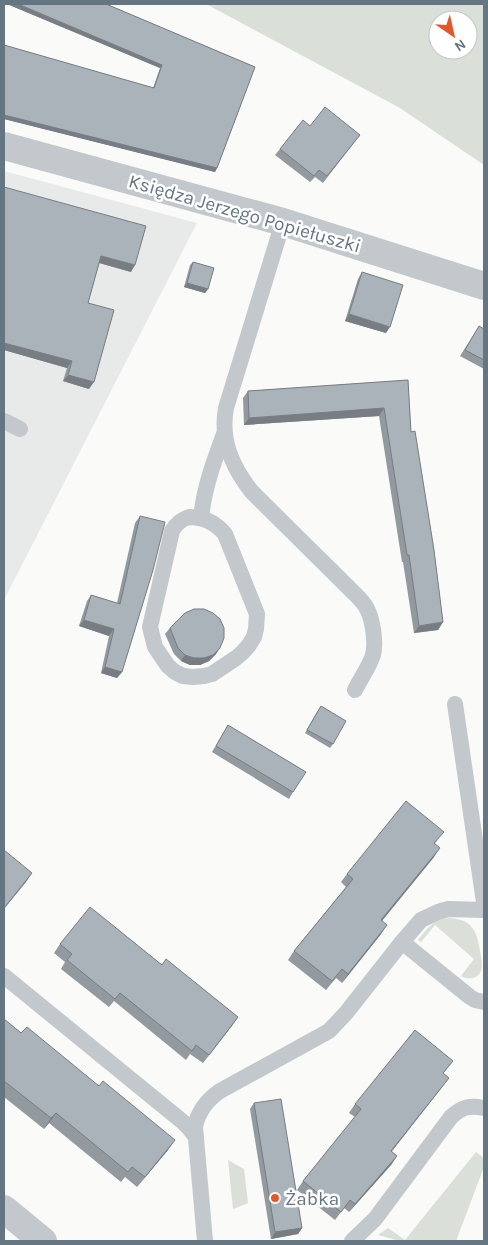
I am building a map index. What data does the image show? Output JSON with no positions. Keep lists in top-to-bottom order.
{
  "streets": {
    "street": ["Księdza Jerzego Popiełuszki"]
  },
  "places": ["Żabka"],
  "north": "bottom right"
}
